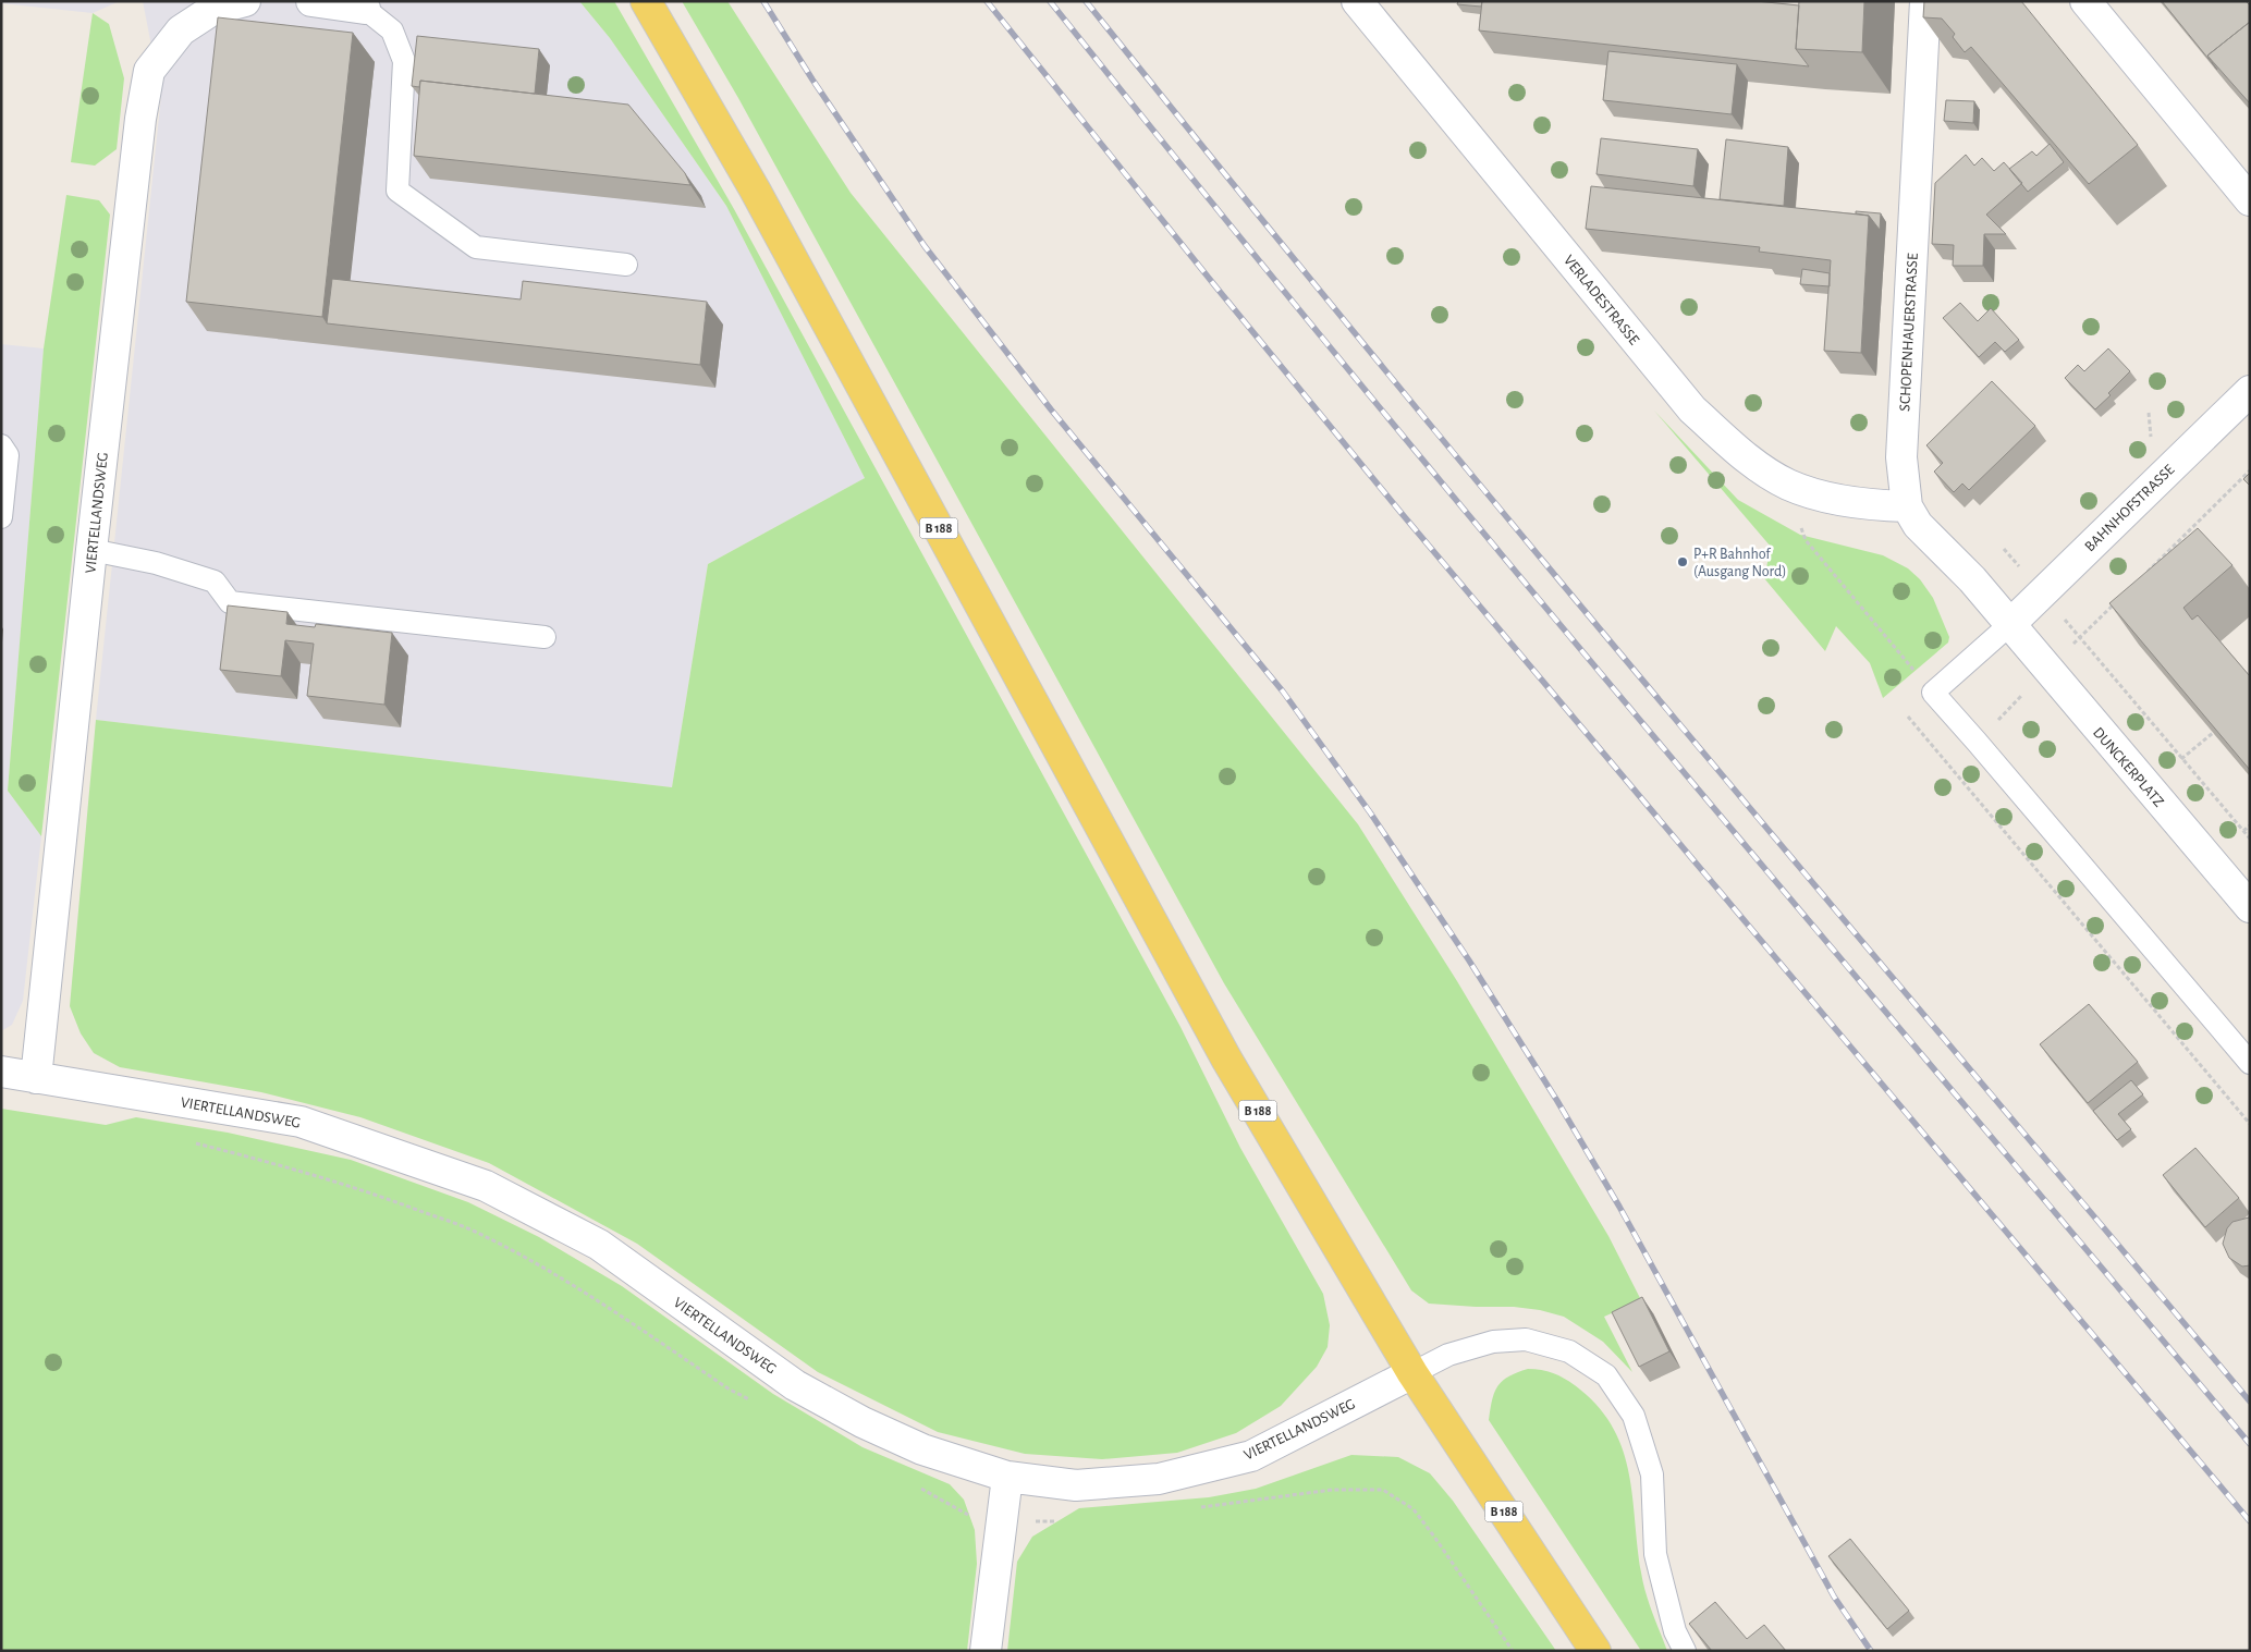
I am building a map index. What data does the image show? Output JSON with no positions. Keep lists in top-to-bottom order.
{
  "streets": {
    "main road": ["B 188"],
    "street": [
      "VERLADESTRASSE",
      "SCHOPENHAUERSTRASSE",
      "BAHNHOFSTRASSE",
      "VIERTELLANDSWEG",
      "DUNCKERPLATZ"
    ]
  },
  "crossings": [
    ["VERLADESTRASSE", "SCHOPENHAUERSTRASSE"],
    ["SCHOPENHAUERSTRASSE", "BAHNHOFSTRASSE"],
    ["SCHOPENHAUERSTRASSE", "DUNCKERPLATZ"],
    ["BAHNHOFSTRASSE", "DUNCKERPLATZ"],
    ["VIERTELLANDSWEG", "B 188"]
  ],
  "places": ["P+R Bahnhof (Ausgang Nord)"]
}
